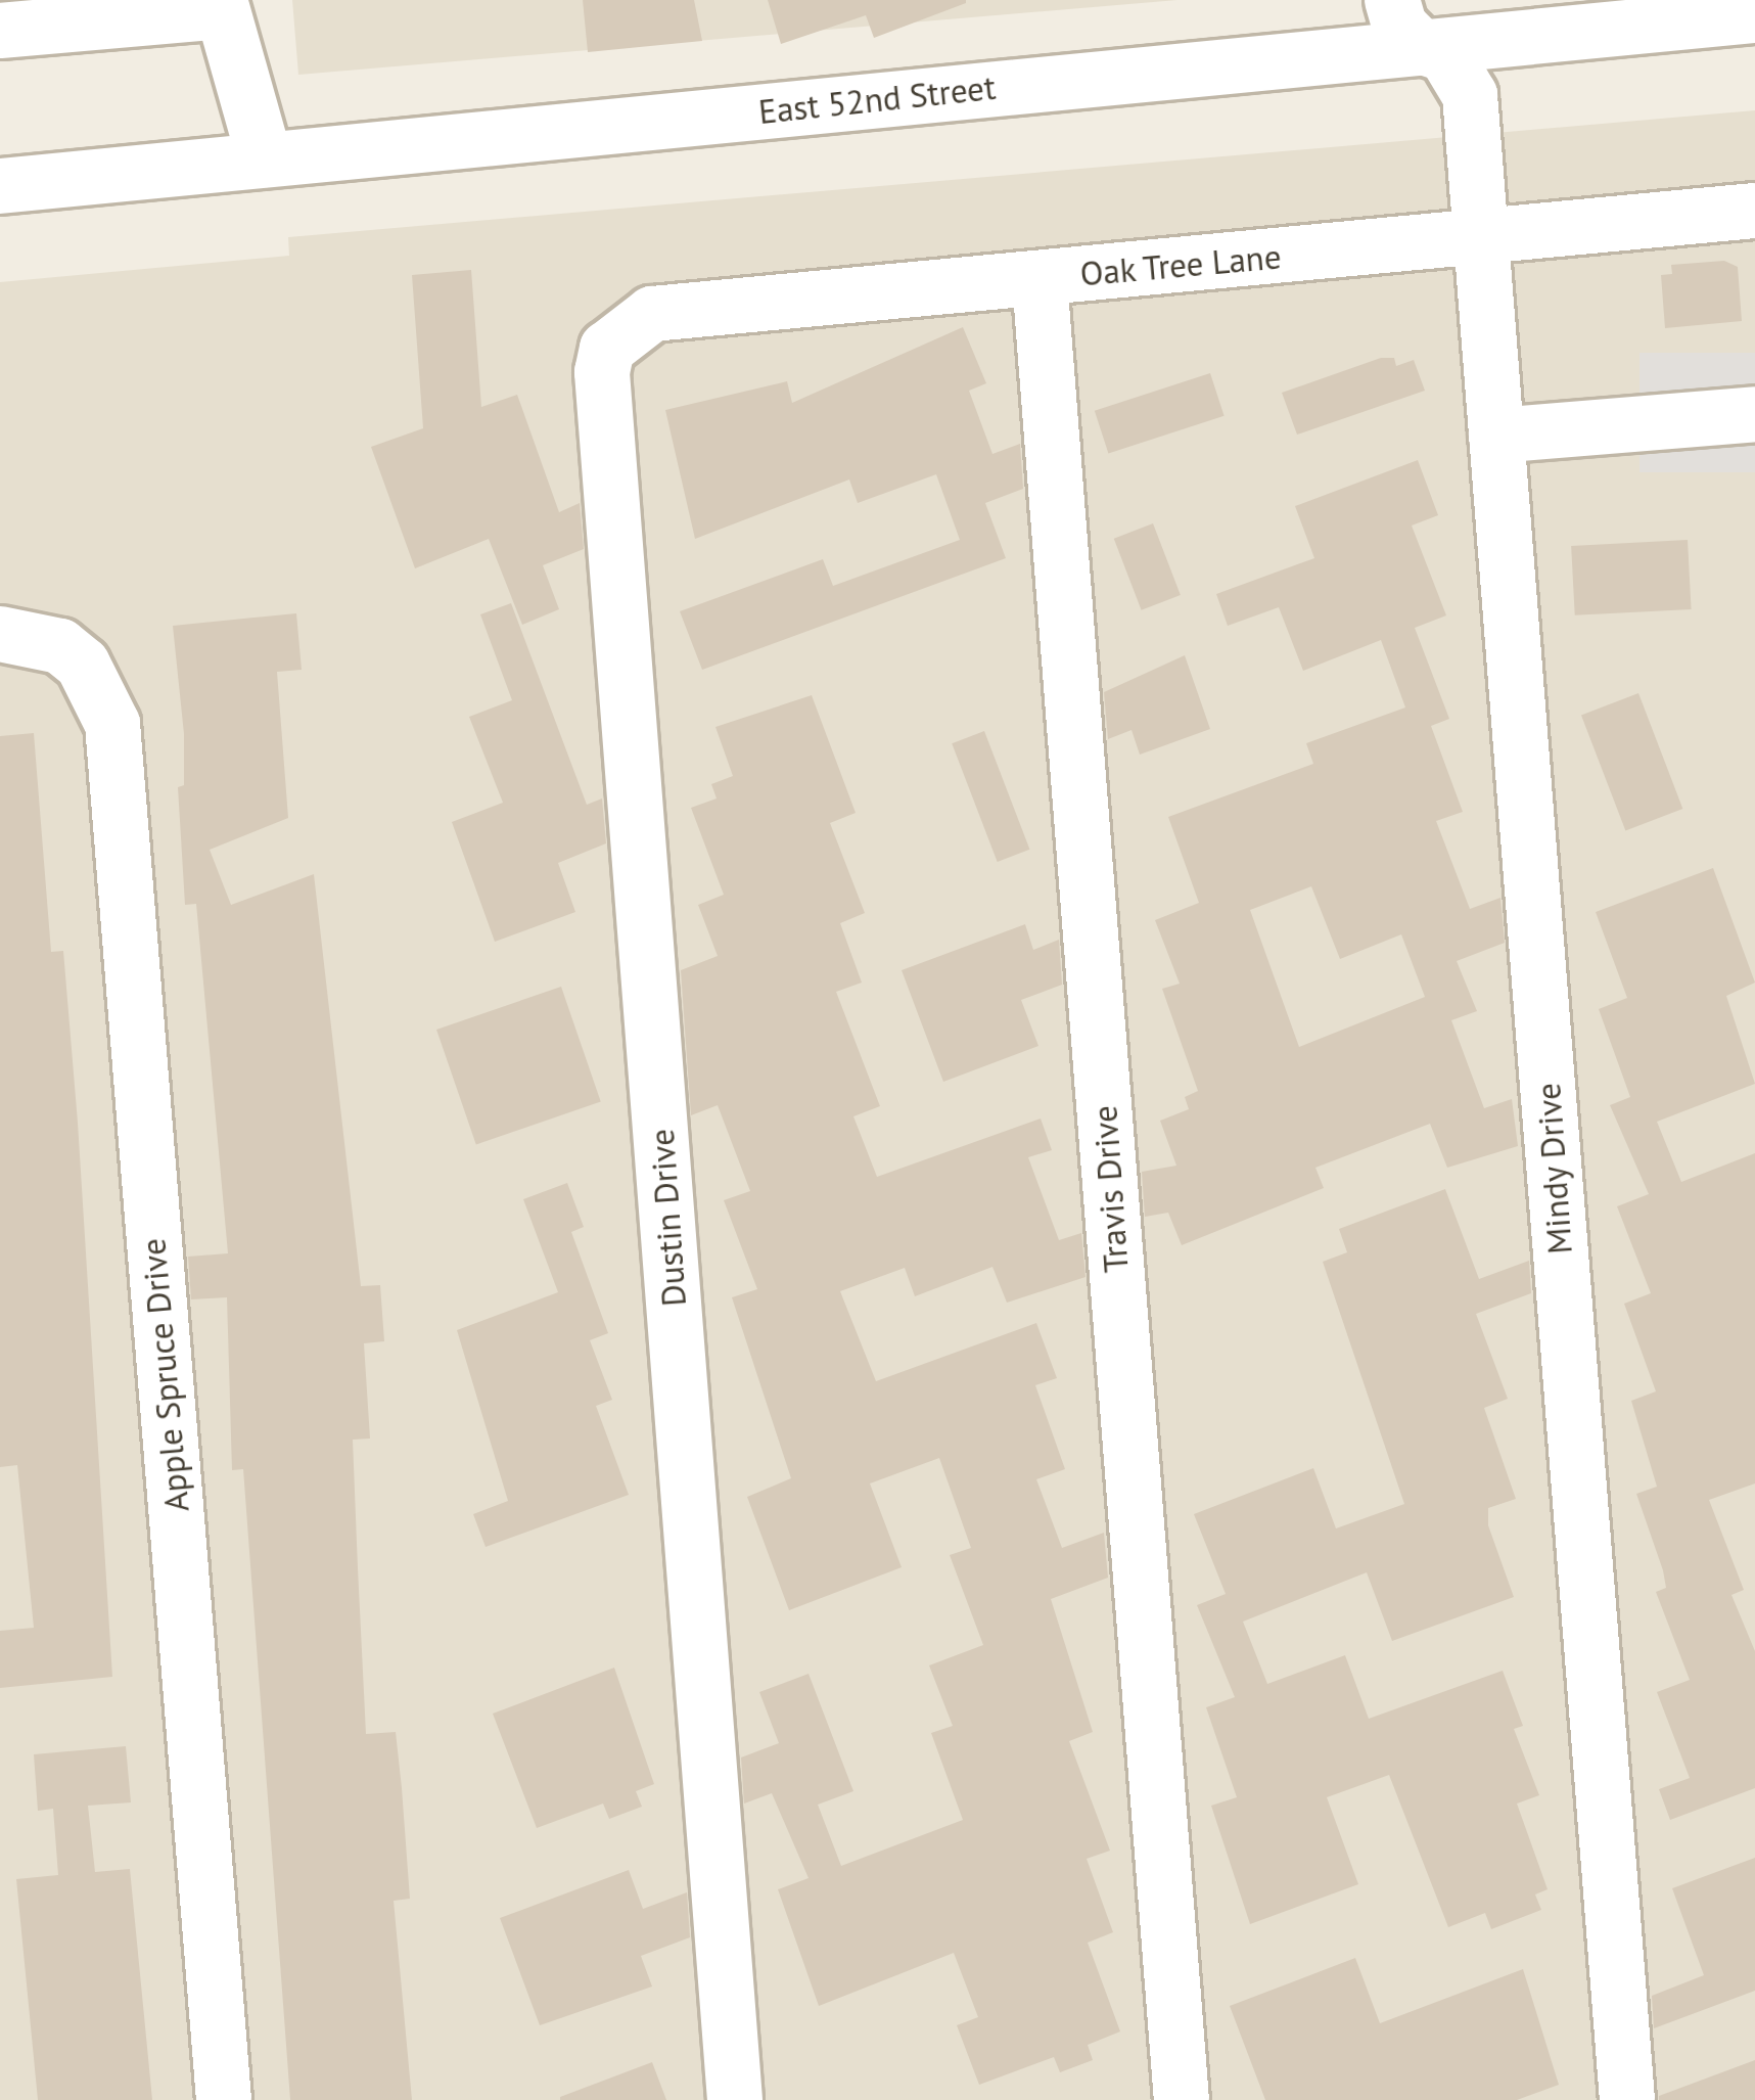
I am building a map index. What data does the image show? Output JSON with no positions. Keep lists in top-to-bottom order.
{
  "streets": {
    "street": [
      "East 52nd Street",
      "Oak Tree Lane",
      "Mindy Drive",
      "Travis Drive",
      "Dustin Drive",
      "Apple Spruce Drive"
    ]
  },
  "crossings": [
    ["East 52nd Street", "Mindy Drive"],
    ["Oak Tree Lane", "Mindy Drive"],
    ["Oak Tree Lane", "Travis Drive"],
    ["Oak Tree Lane", "Dustin Drive"]
  ]
}
